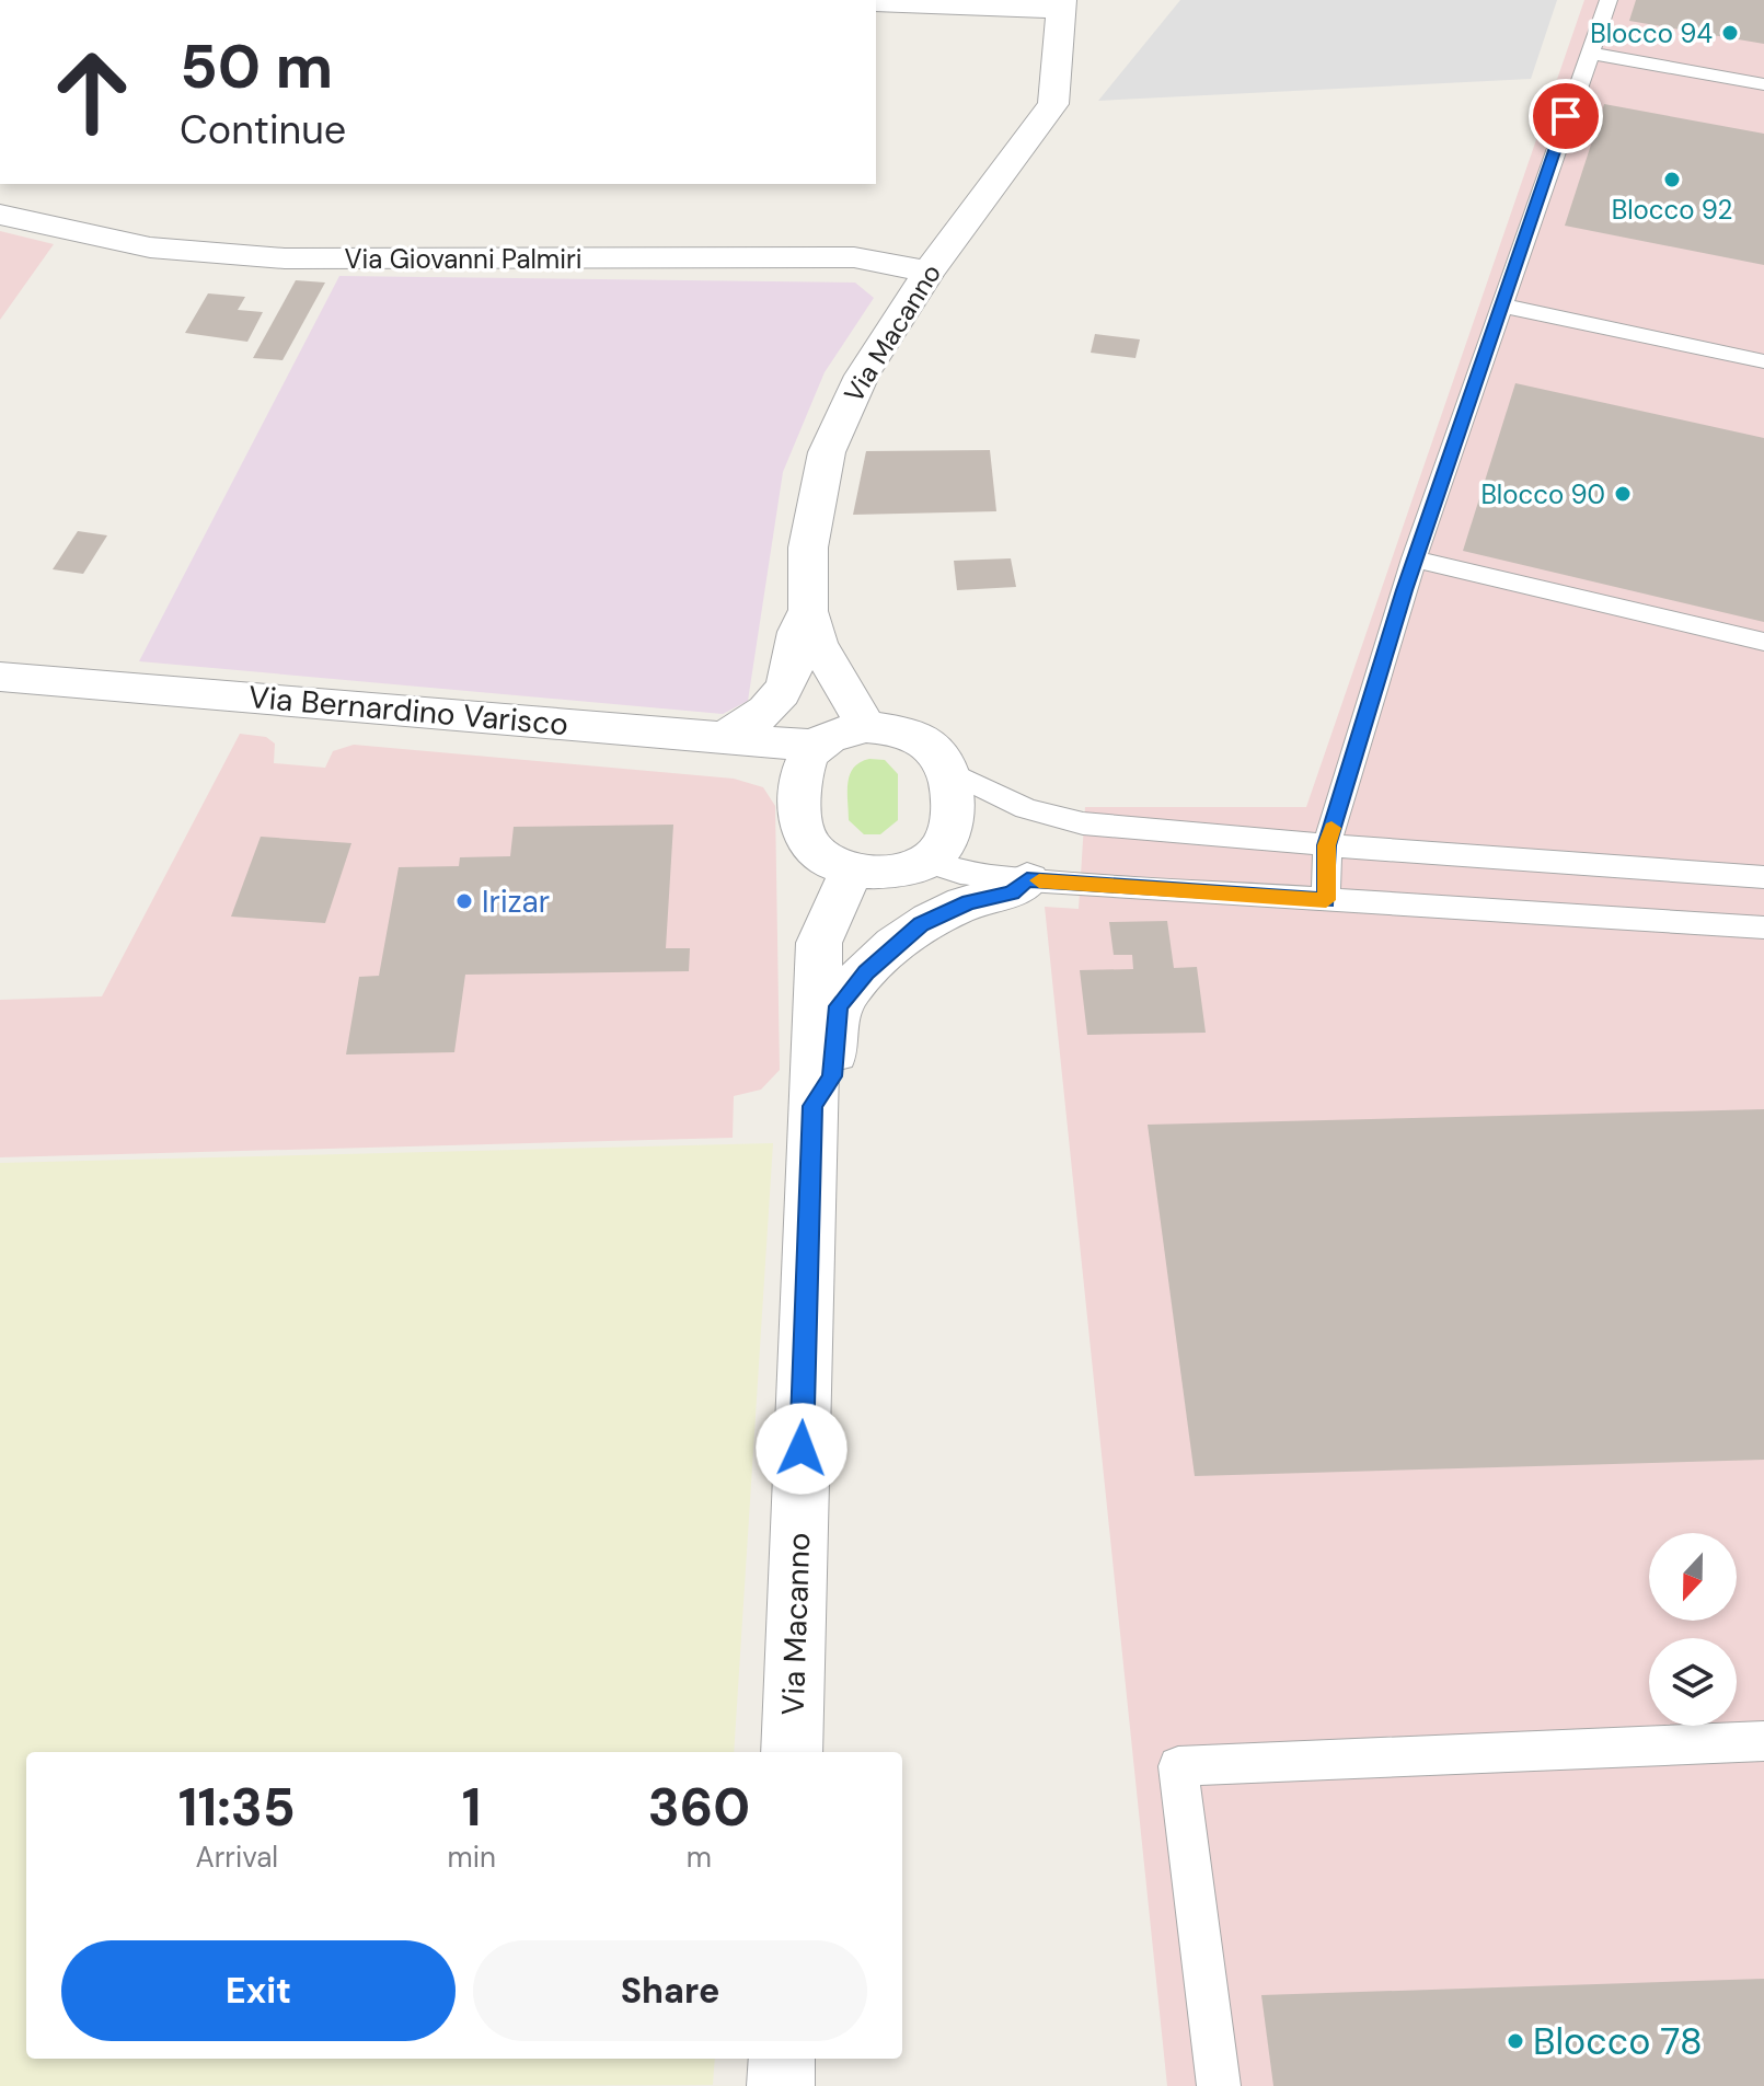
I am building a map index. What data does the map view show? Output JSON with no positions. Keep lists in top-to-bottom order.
{
  "streets": {
    "street": ["Via Giovanni Palmiri", "Via Macanno", "Via Bernardino Varisco"]
  },
  "crossings": [
    ["Via Giovanni Palmiri", "Via Macanno"],
    ["Via Macanno", "Via Bernardino Varisco"]
  ],
  "places": [
    "Blocco 94",
    "Blocco 92",
    "Blocco 90",
    "Irizar",
    "Blocco 78"
  ],
  "north": "bottom",
  "page": {
    "turn": ["50 m", "Continue"],
    "eta": [
      "11:35",
      "Arrival",
      "1",
      "min",
      "360",
      "m"
    ],
    "buttons": ["Exit", "Share"]
  }
}
